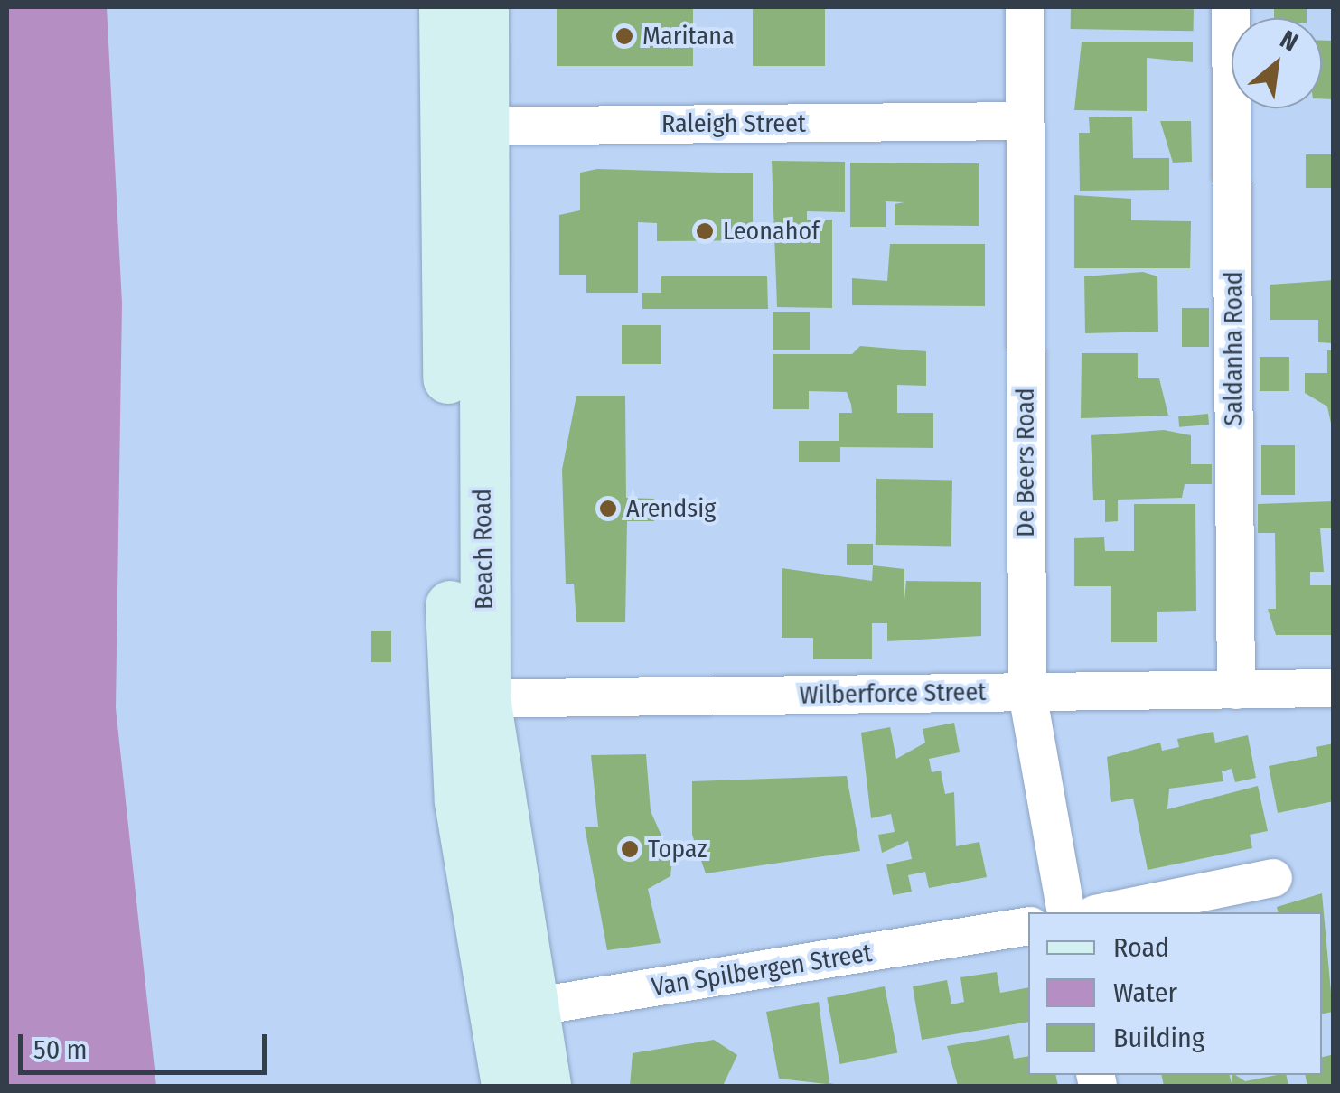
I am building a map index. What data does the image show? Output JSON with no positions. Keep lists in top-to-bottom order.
{
  "streets": {
    "main road": ["Beach Road"],
    "street": [
      "Raleigh Street",
      "Saldanha Road",
      "De Beers Road",
      "Wilberforce Street",
      "Van Spilbergen Street"
    ]
  },
  "crossings": [
    ["Raleigh Street", "De Beers Road"],
    ["Raleigh Street", "Beach Road"],
    ["Saldanha Road", "Wilberforce Street"],
    ["De Beers Road", "Wilberforce Street"],
    ["Beach Road", "Wilberforce Street"],
    ["Beach Road", "Van Spilbergen Street"]
  ],
  "places": [
    "Maritana",
    "Leonahof",
    "Arendsig",
    "Topaz"
  ],
  "legend": ["Road", "Water", "Building"],
  "scale_bar": "50 m",
  "north": "top right"
}
